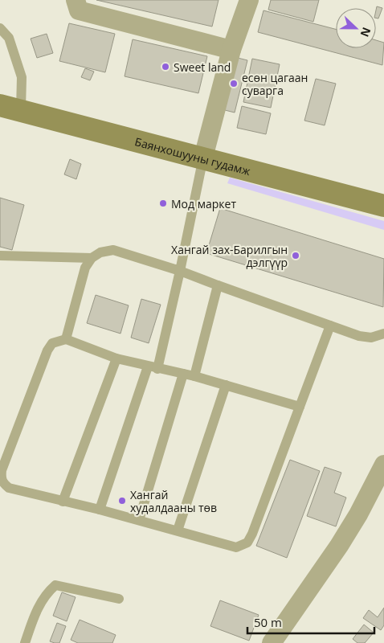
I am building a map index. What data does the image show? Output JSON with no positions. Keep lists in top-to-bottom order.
{
  "streets": {
    "main road": ["Баянхошууны гудамж"]
  },
  "places": [
    "Sweet land",
    "есөн цагаан суварга",
    "Мод маркет",
    "Хангай зах-Барилгын дэлгүүр",
    "Хангай худалдааны төв"
  ],
  "scale_bar": "50 m",
  "north": "right"
}
